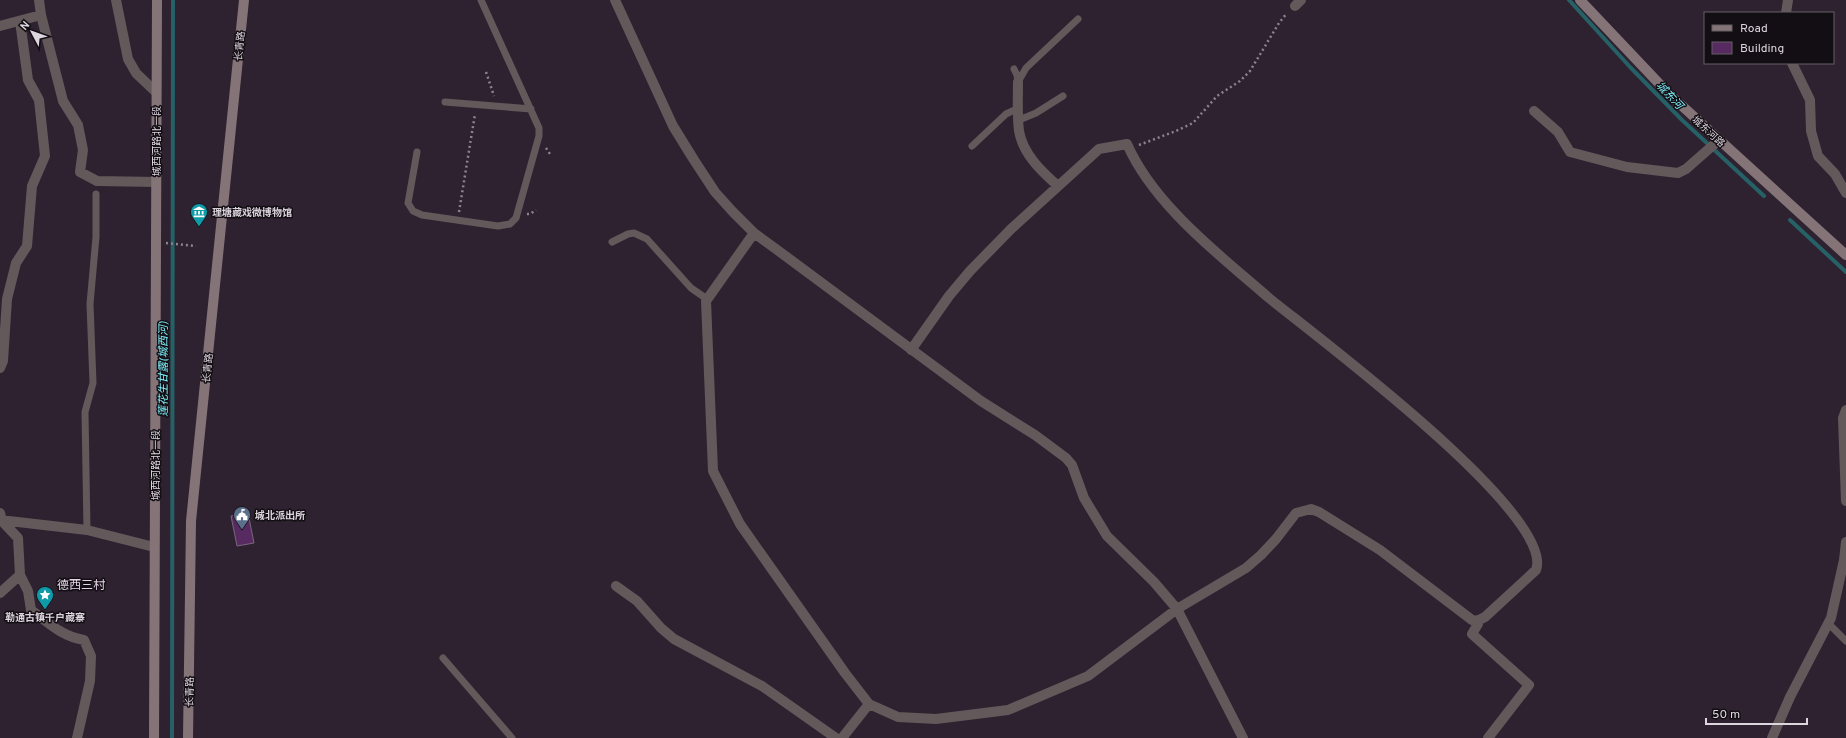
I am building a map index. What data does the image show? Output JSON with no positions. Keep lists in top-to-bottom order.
{
  "streets": {
    "street": ["长青路", "城东河路", "城西河路北一段"]
  },
  "districts": ["德西三村"],
  "water": ["城东河", "莲花生甘露(城西河)"],
  "places": {
    "museum": ["理塘藏戏微博物馆"],
    "public building": ["城北派出所"],
    "place": ["勒通古镇·千户藏寨"]
  },
  "legend": ["Road", "Building"],
  "scale_bar": "50 m",
  "north": "top left"
}
